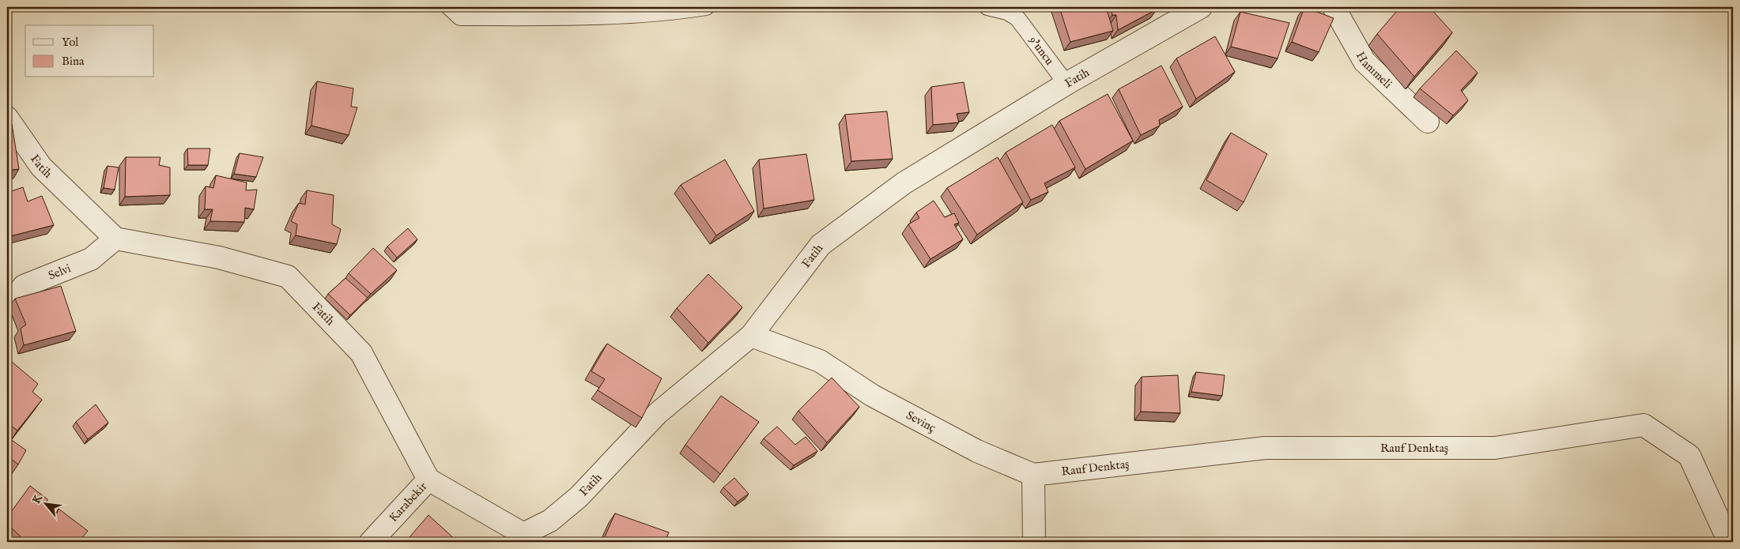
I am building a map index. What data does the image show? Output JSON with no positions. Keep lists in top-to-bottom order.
{
  "streets": {
    "street": [
      "Hanımeli",
      "Fatih",
      "Selvi",
      "Sevinç",
      "Rauf Denktaş",
      "Karabekir"
    ],
    "lane": ["9'uncu"]
  },
  "crossings": [
    ["9'uncu", "Fatih"],
    ["Fatih", "Selvi"],
    ["Fatih", "Sevinç"],
    ["Fatih", "Karabekir"],
    ["Sevinç", "Rauf Denktaş"]
  ],
  "legend": ["Yol", "Bina"],
  "north": "top left"
}
